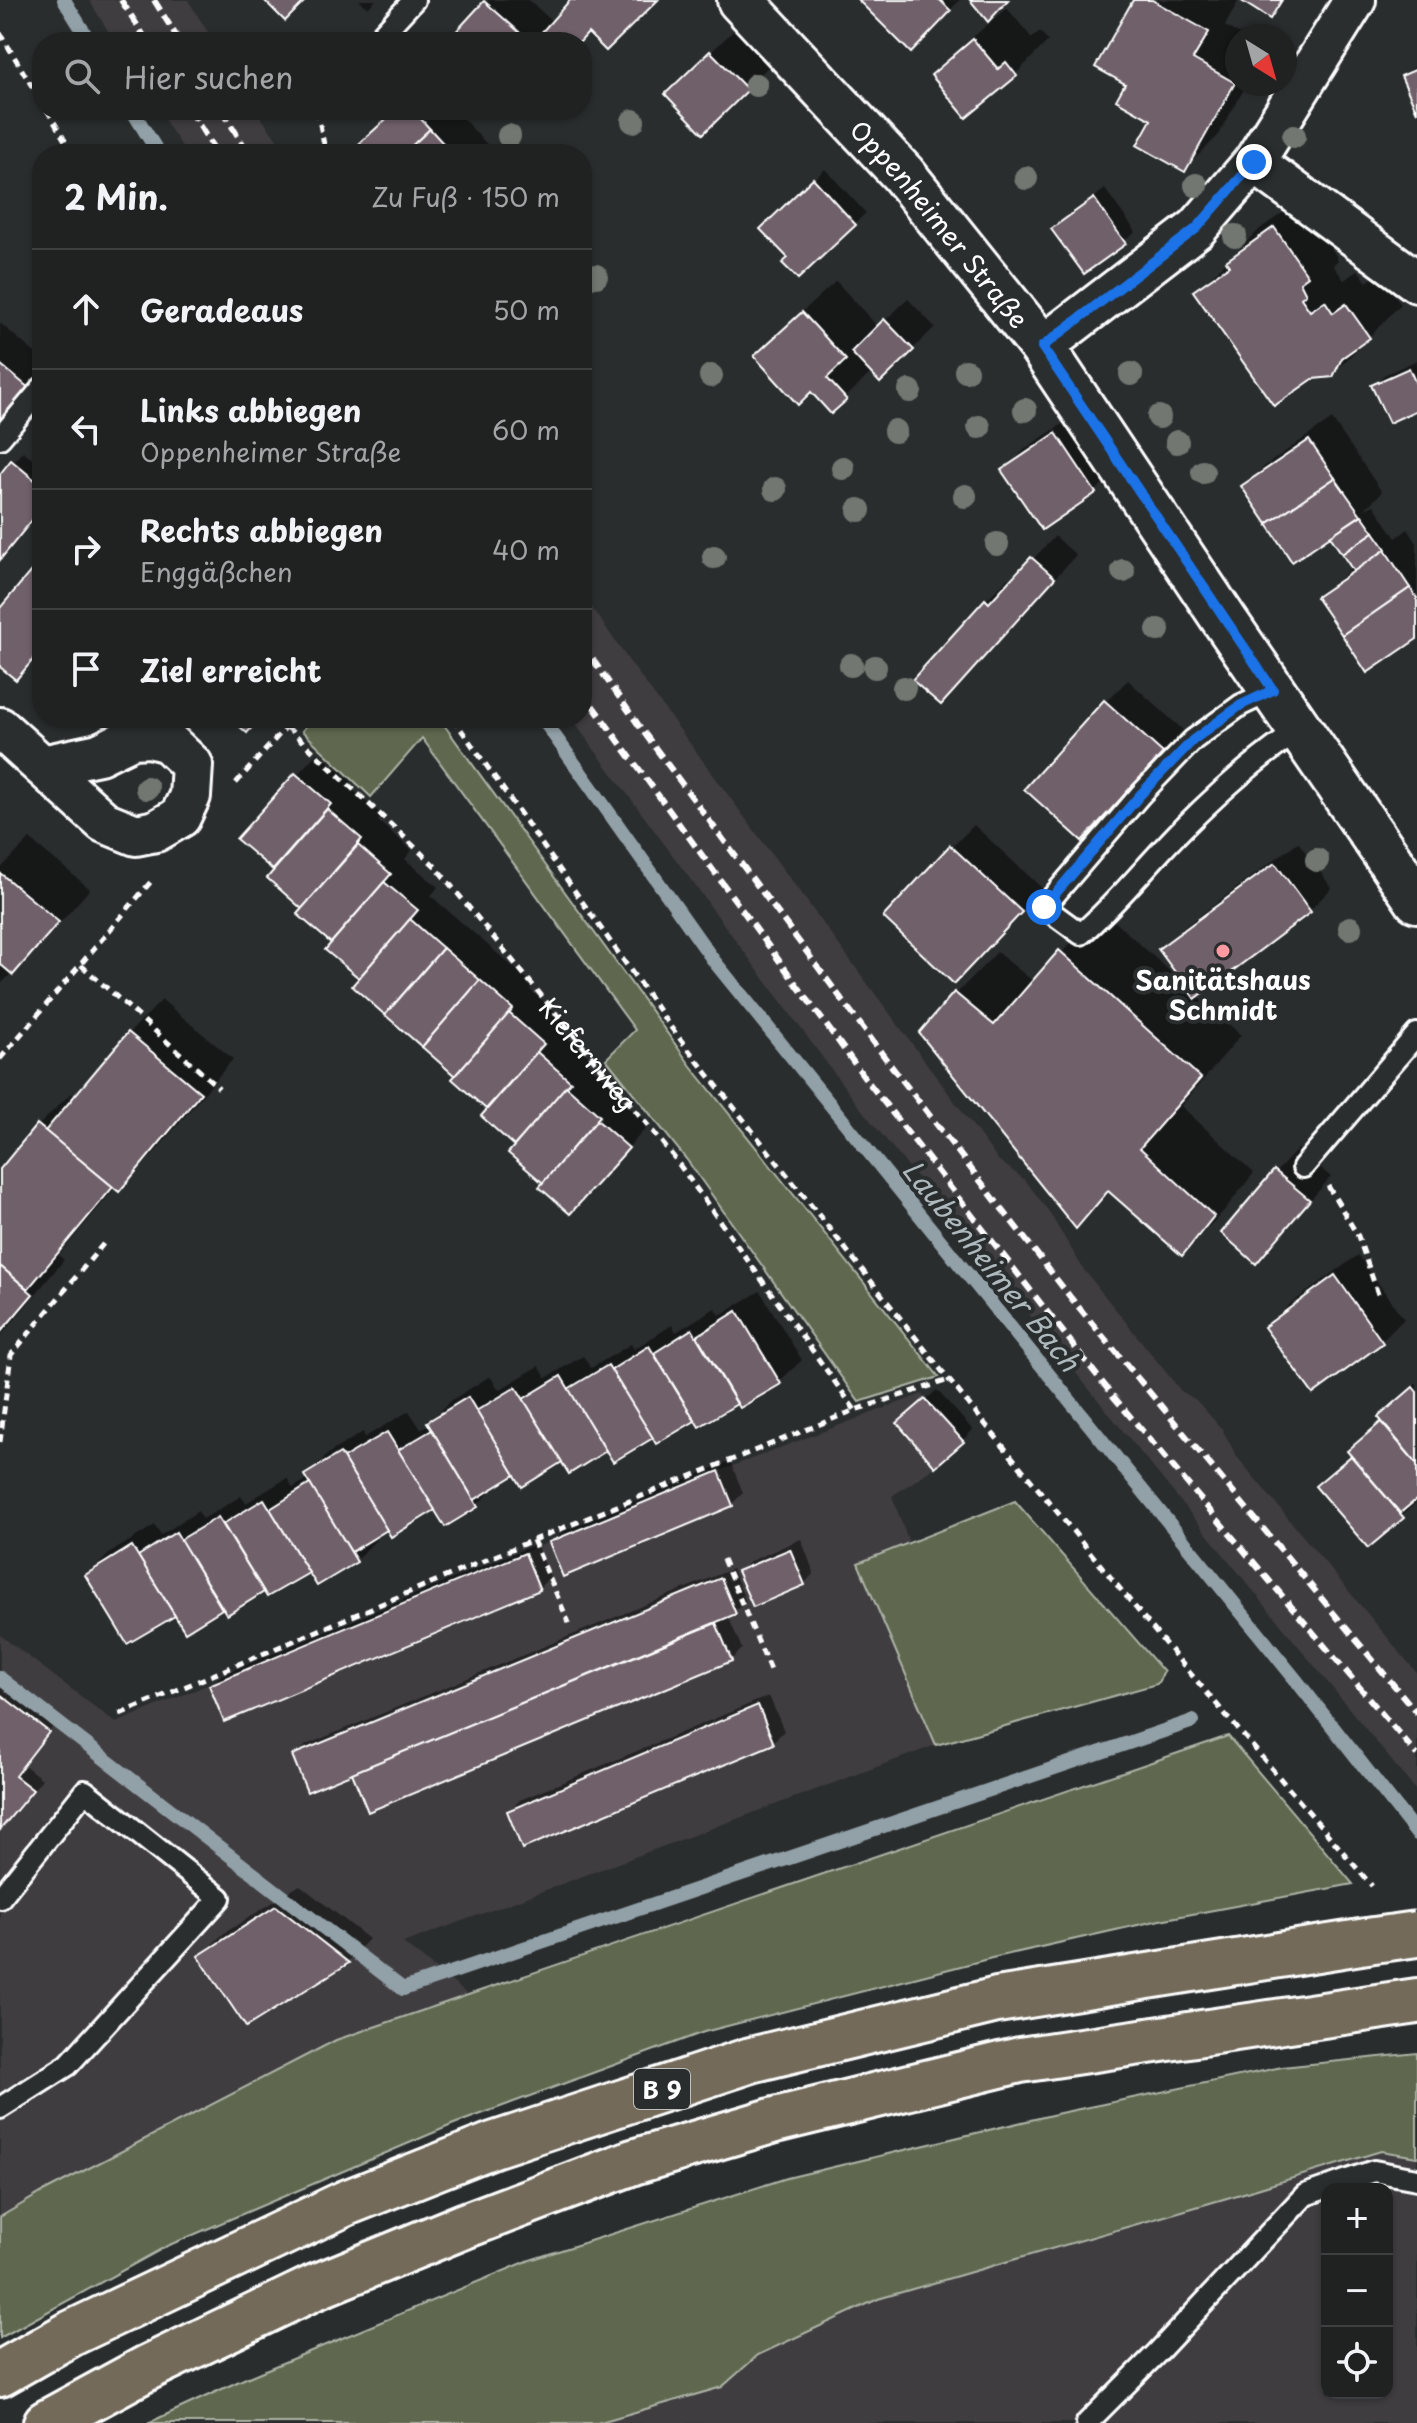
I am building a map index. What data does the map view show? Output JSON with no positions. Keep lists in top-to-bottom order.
{
  "streets": {
    "highway": ["B 9"],
    "main road": ["Oppenheimer Straße"],
    "path": ["Kiefernweg"]
  },
  "water": ["Laubenheimer Bach"],
  "places": ["Sanitätshaus Schmidt"],
  "north": "bottom right",
  "page": {
    "search": "Hier suchen",
    "heading": ["2 Min.", "Zu Fuß · 150 m"],
    "list": [
      ["Geradeaus", "50 m"],
      ["Links abbiegen", "Oppenheimer Straße", "60 m"],
      ["Rechts abbiegen", "Enggäßchen", "40 m"],
      "Ziel erreicht"
    ],
    "map_buttons": ["+", "−"]
  }
}
